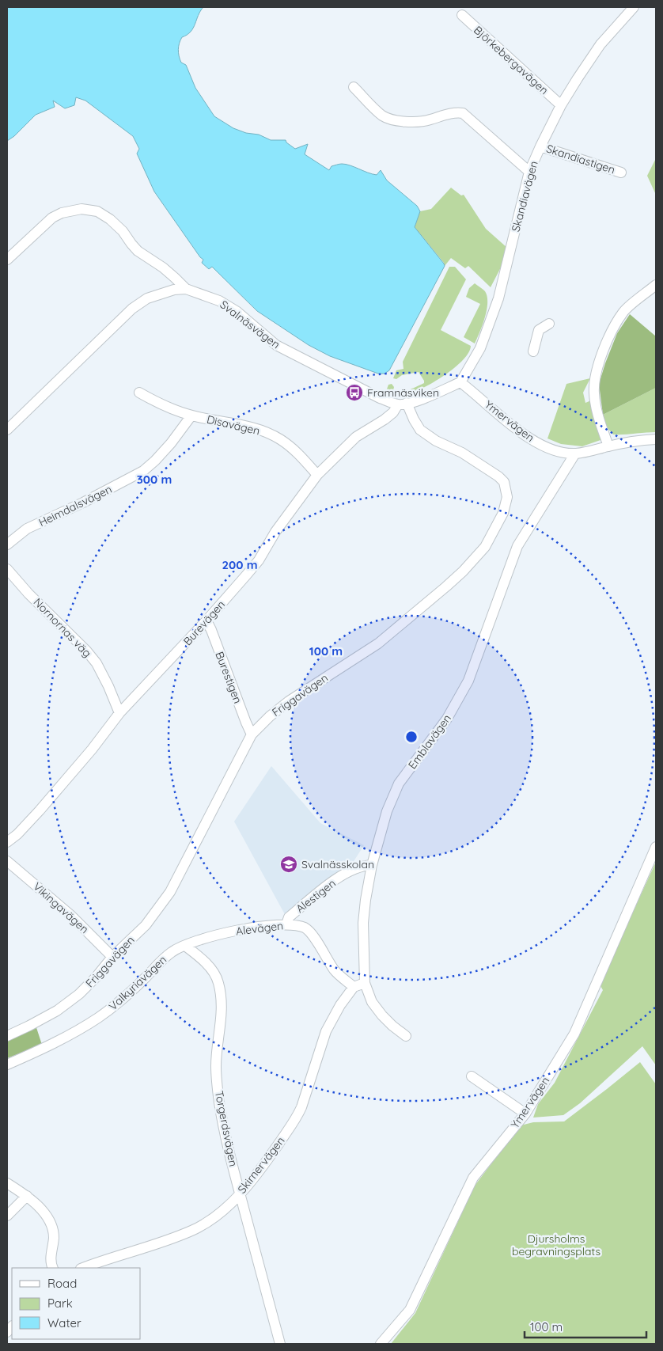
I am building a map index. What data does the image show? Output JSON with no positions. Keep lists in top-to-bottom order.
{
  "streets": {
    "street": [
      "Björkebergavägen",
      "Skandiastigen",
      "Skandiavägen",
      "Svalnäsvägen",
      "Ymervägen",
      "Disavägen",
      "Heimdalsvägen",
      "Burevägen",
      "Nornornas väg",
      "Burestigen",
      "Friggavägen",
      "Emblavägen",
      "Alestigen",
      "Vikingavägen",
      "Alevägen",
      "Valkyriavägen",
      "Torgerdsvägen",
      "Skirnervägen"
    ]
  },
  "crossings": [
    ["Björkebergavägen", "Skandiavägen"],
    ["Skandiastigen", "Skandiavägen"],
    ["Skandiavägen", "Ymervägen"],
    ["Svalnäsvägen", "Burevägen"],
    ["Svalnäsvägen", "Friggavägen"],
    ["Ymervägen", "Emblavägen"],
    ["Disavägen", "Heimdalsvägen"],
    ["Disavägen", "Burevägen"],
    ["Burevägen", "Nornornas väg"],
    ["Burevägen", "Burestigen"],
    ["Burevägen", "Friggavägen"],
    ["Burestigen", "Friggavägen"],
    ["Friggavägen", "Vikingavägen"],
    ["Emblavägen", "Alestigen"],
    ["Alestigen", "Alevägen"],
    ["Alevägen", "Valkyriavägen"],
    ["Alevägen", "Torgerdsvägen"],
    ["Alevägen", "Skirnervägen"],
    ["Valkyriavägen", "Torgerdsvägen"],
    ["Torgerdsvägen", "Skirnervägen"]
  ],
  "parks": ["Djursholms begravningsplats"],
  "places": {
    "bus stop": ["Framnäsviken"],
    "school or university": ["Svalnässkolan"]
  },
  "legend": ["Road", "Park", "Water"],
  "scale_bar": "100 m",
  "rings": ["300 m", "200 m", "100 m"]
}
